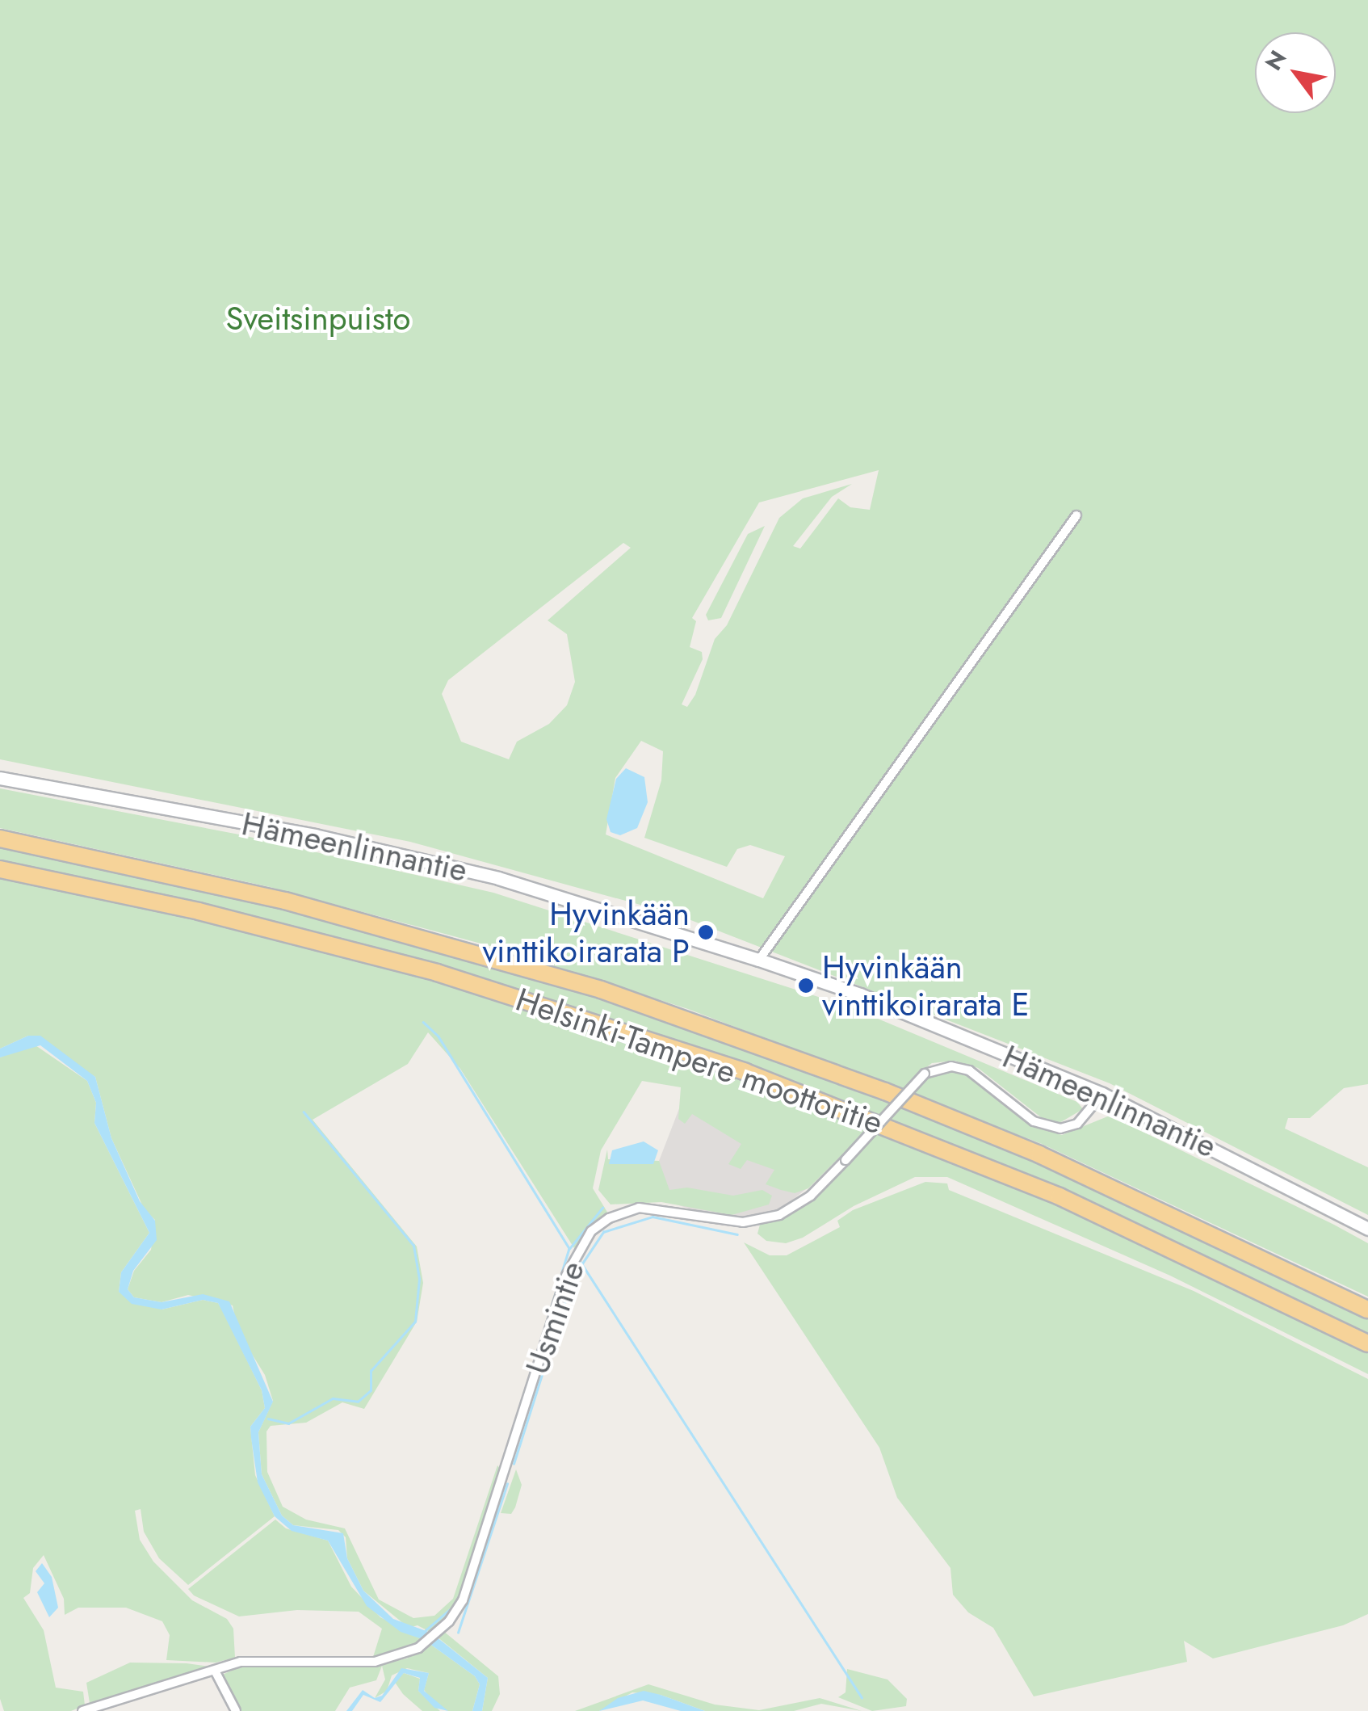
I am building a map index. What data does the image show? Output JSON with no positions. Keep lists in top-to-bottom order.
{
  "streets": {
    "highway": ["Helsinki-Tampere moottoritie"],
    "main road": ["Hämeenlinnantie"],
    "street": ["Usmintie"]
  },
  "crossings": [
    ["Hämeenlinnantie", "Usmintie"]
  ],
  "parks": ["Sveitsinpuisto"],
  "places": ["Hyvinkään vinttikoirarata P", "Hyvinkään vinttikoirarata E"],
  "north": "top left"
}
